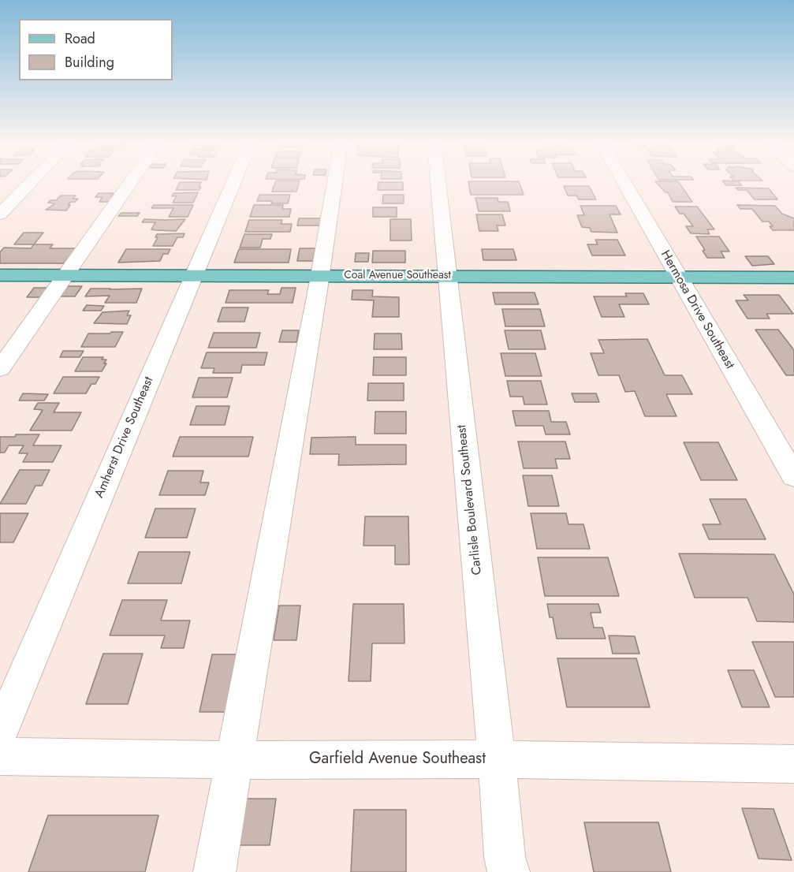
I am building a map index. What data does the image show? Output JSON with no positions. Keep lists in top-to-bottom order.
{
  "streets": {
    "main road": ["Coal Avenue Southeast"],
    "street": [
      "Hermosa Drive Southeast",
      "Amherst Drive Southeast",
      "Carlisle Boulevard Southeast",
      "Garfield Avenue Southeast"
    ]
  },
  "crossings": [
    ["Coal Avenue Southeast", "Hermosa Drive Southeast"],
    ["Coal Avenue Southeast", "Amherst Drive Southeast"],
    ["Coal Avenue Southeast", "Carlisle Boulevard Southeast"],
    ["Carlisle Boulevard Southeast", "Garfield Avenue Southeast"]
  ],
  "legend": ["Road", "Building"]
}
